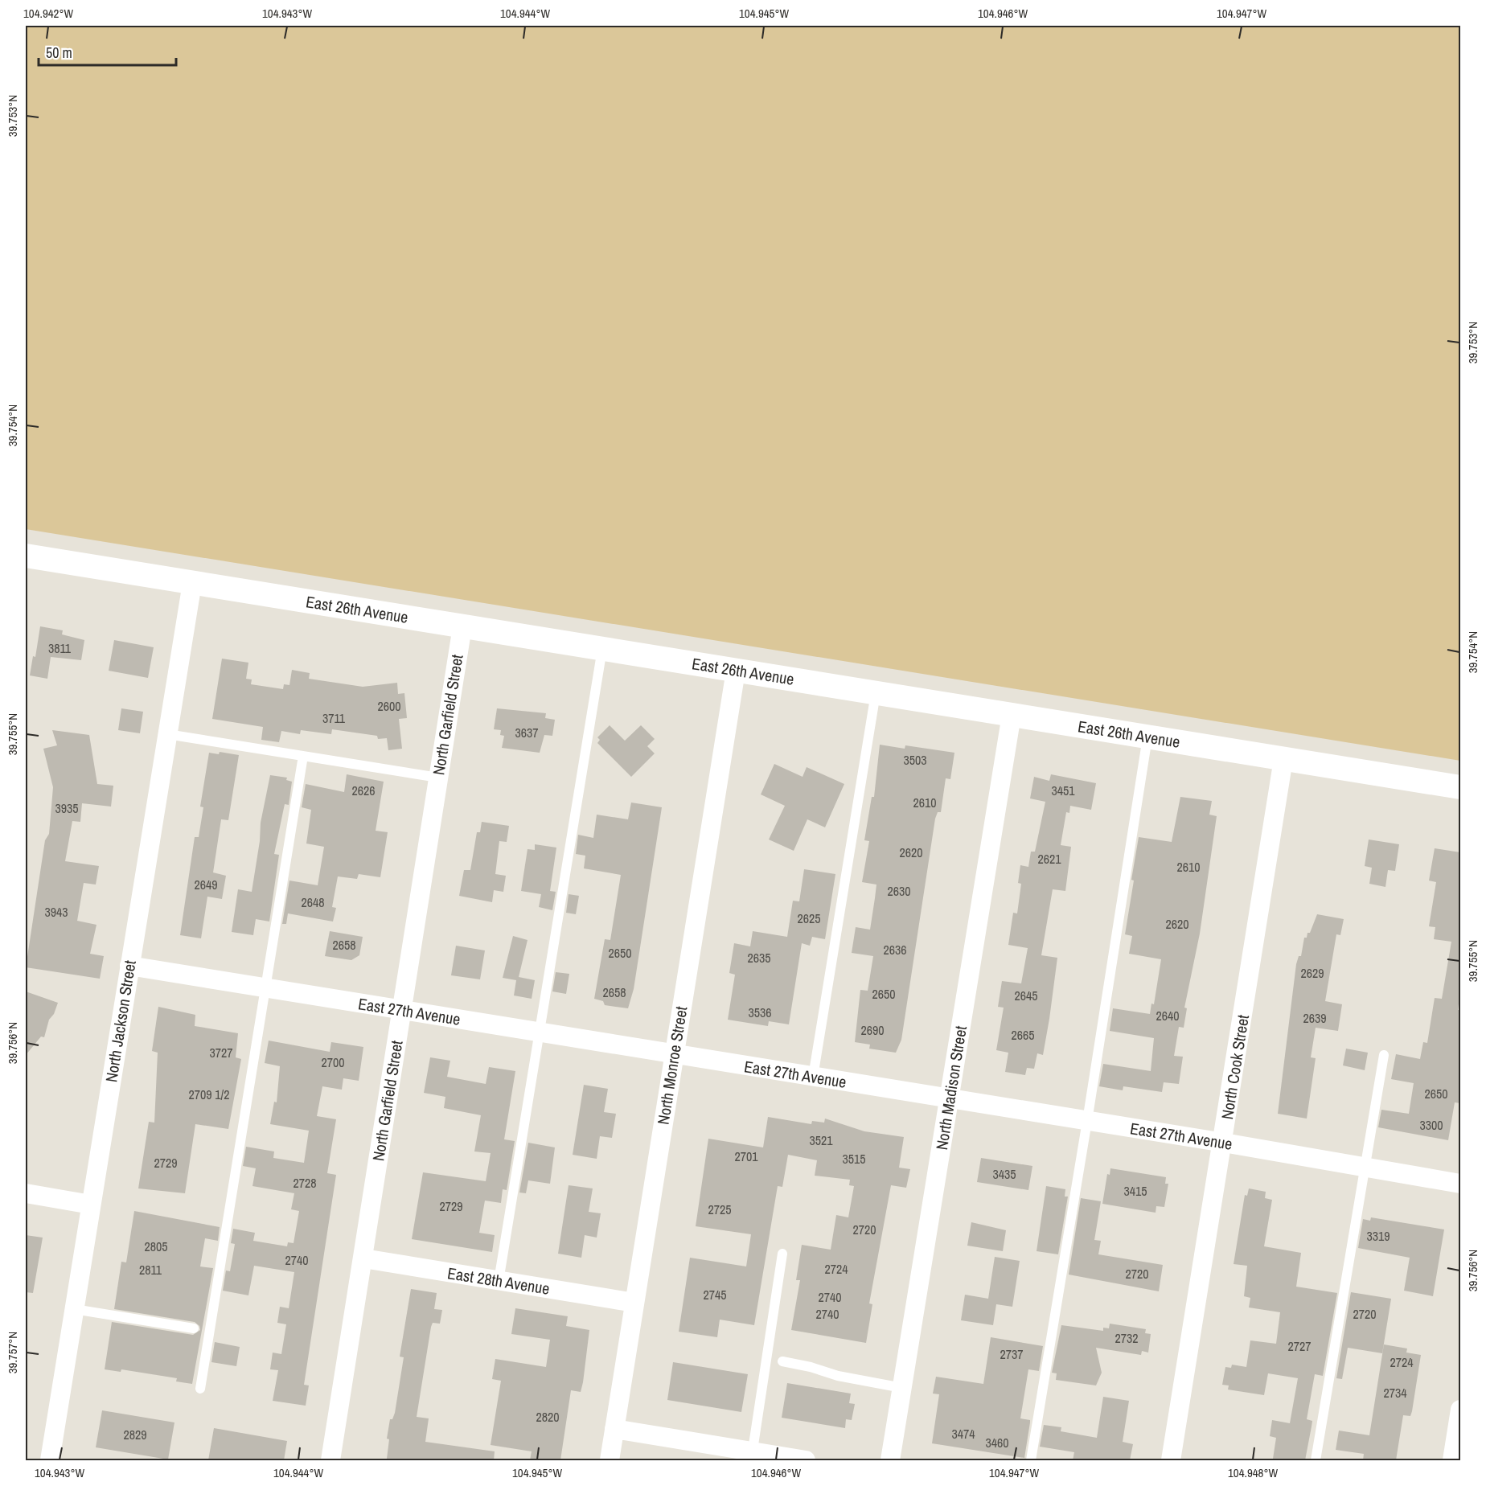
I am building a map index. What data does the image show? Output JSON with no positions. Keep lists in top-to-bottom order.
{
  "streets": {
    "street": [
      "East 26th Avenue",
      "North Garfield Street",
      "East 27th Avenue",
      "North Jackson Street",
      "North Monroe Street",
      "North Cook Street",
      "North Madison Street",
      "East 28th Avenue"
    ]
  },
  "crossings": [
    ["East 26th Avenue", "North Garfield Street"],
    ["East 26th Avenue", "North Jackson Street"],
    ["East 26th Avenue", "North Monroe Street"],
    ["East 26th Avenue", "North Cook Street"],
    ["East 26th Avenue", "North Madison Street"],
    ["North Garfield Street", "East 27th Avenue"],
    ["North Garfield Street", "East 28th Avenue"],
    ["East 27th Avenue", "North Jackson Street"],
    ["East 27th Avenue", "North Monroe Street"],
    ["East 27th Avenue", "North Cook Street"],
    ["East 27th Avenue", "North Madison Street"],
    ["North Monroe Street", "East 28th Avenue"]
  ],
  "house_numbers": [
    "3811",
    "2600",
    "3711",
    "3637",
    "3503",
    "2626",
    "3451",
    "2610",
    "3935",
    "2620",
    "2621",
    "2610",
    "2649",
    "2630",
    "2648",
    "3943",
    "2625",
    "2620",
    "2658",
    "2636",
    "2650",
    "2635",
    "2629",
    "2658",
    "2650",
    "2645",
    "3536",
    "2640",
    "2639",
    "2690",
    "2665",
    "3727",
    "2700",
    "2650",
    "2709 1/2",
    "3300",
    "3521",
    "2701",
    "3515",
    "2729",
    "3435",
    "2728",
    "3415",
    "2729",
    "2725",
    "2720",
    "3319",
    "2805",
    "2740",
    "2724",
    "2811",
    "2720",
    "2745",
    "2740",
    "2740",
    "2720",
    "2732",
    "2727",
    "2737",
    "2724",
    "2734",
    "2820",
    "3474",
    "2829",
    "3460"
  ],
  "scale_bar": "50 m",
  "coordinates": [
    "104.942°W",
    "104.943°W",
    "104.944°W",
    "104.945°W",
    "104.946°W",
    "104.947°W",
    "39.753°N",
    "39.754°N",
    "39.755°N",
    "39.756°N",
    "39.757°N",
    "104.948°W"
  ]
}
